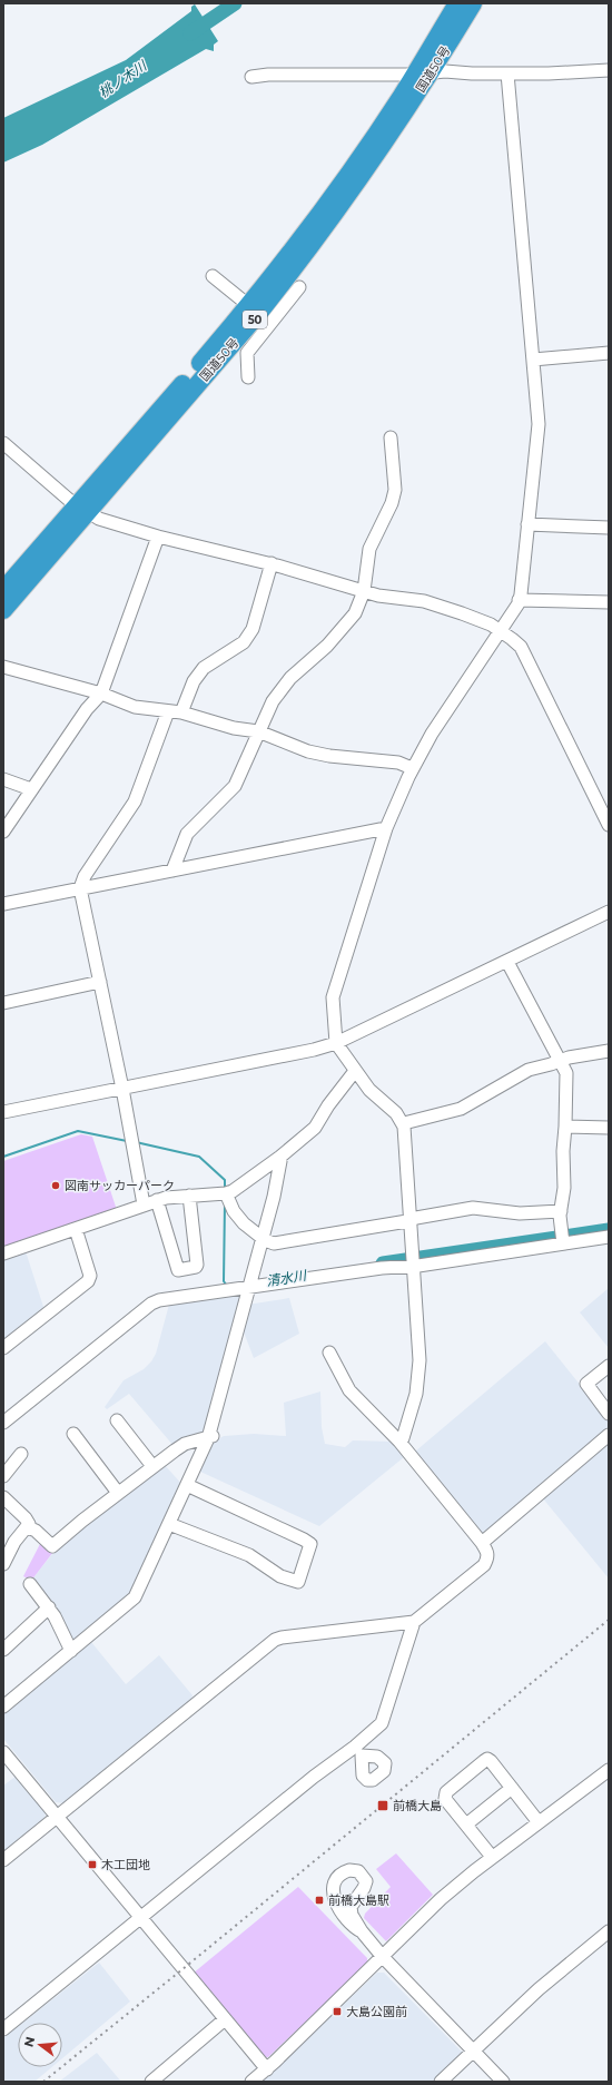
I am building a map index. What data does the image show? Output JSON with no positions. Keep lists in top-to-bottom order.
{
  "streets": {
    "highway": ["国道50号", "50"]
  },
  "water": ["桃ノ木川", "清水川"],
  "places": {
    "other": ["図南サッカーパーク"],
    "transit": [
      "前橋大島",
      "木工団地",
      "前橋大島駅",
      "大島公園前"
    ]
  },
  "north": "left"
}
